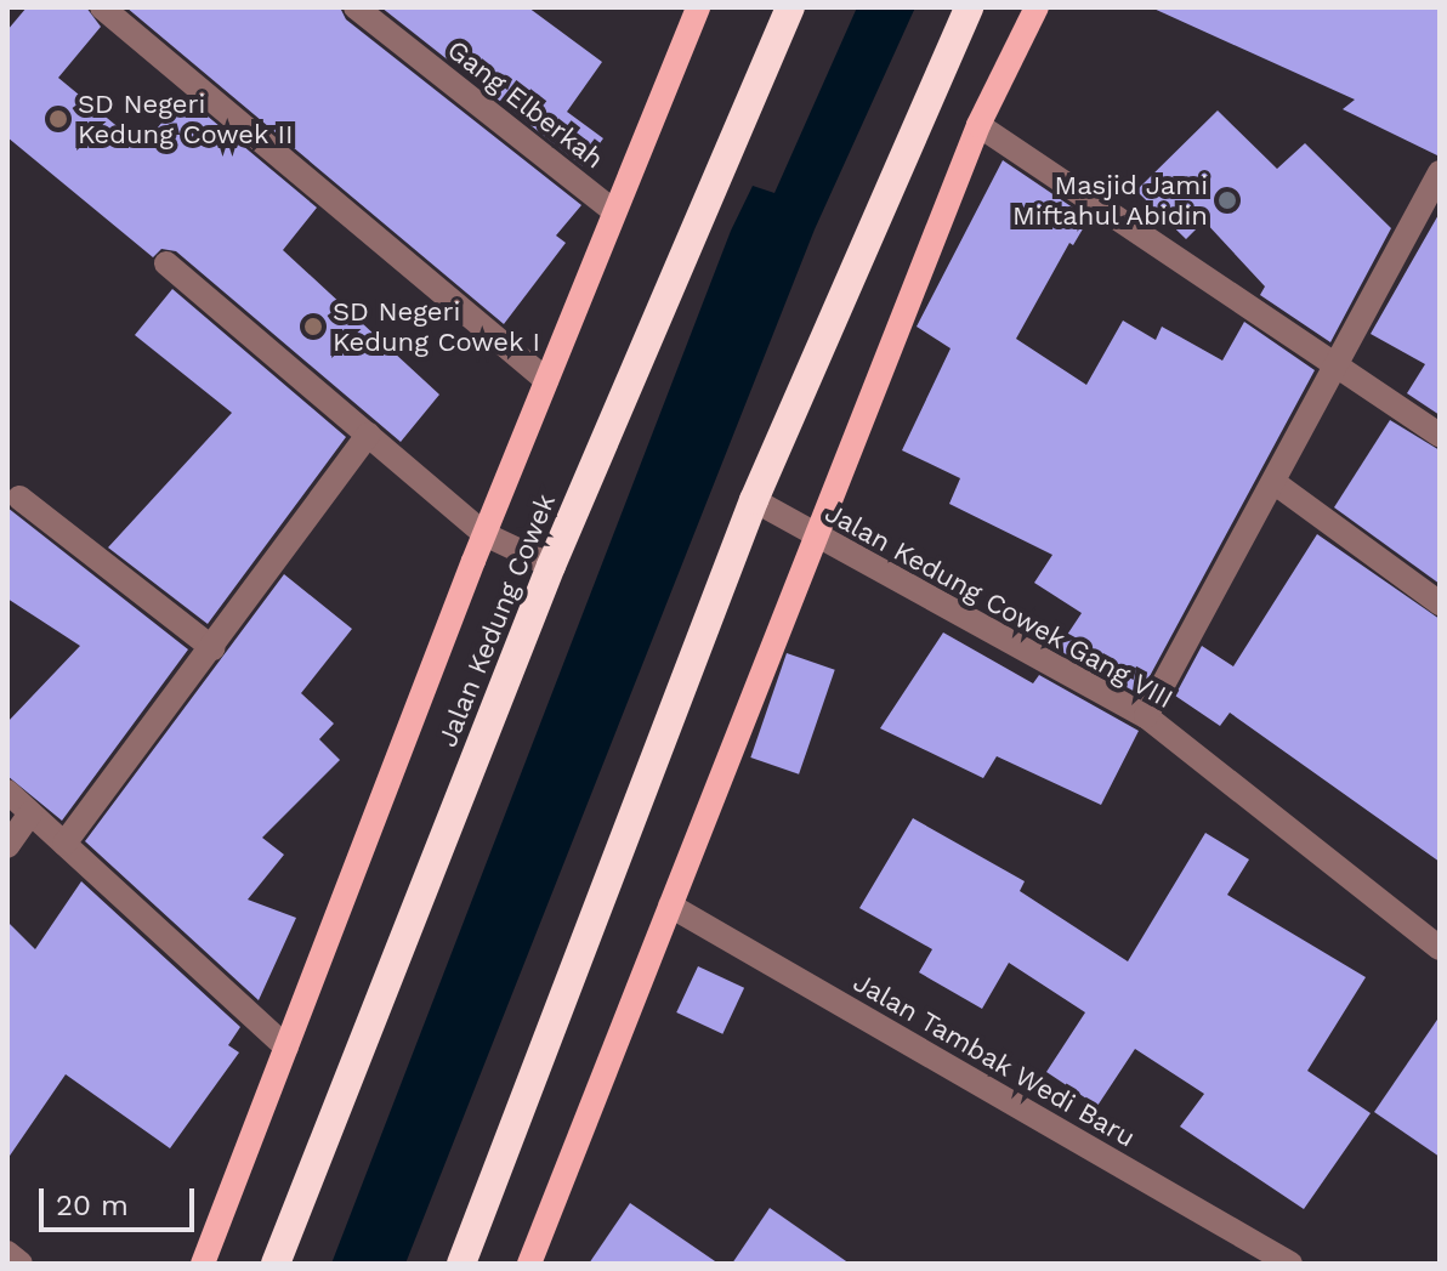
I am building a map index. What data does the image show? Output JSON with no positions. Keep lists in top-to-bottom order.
{
  "streets": {
    "highway": ["Jalan Kedung Cowek"],
    "street": ["Gang Elberkah", "Jalan Kedung Cowek Gang VIII", "Jalan Tambak Wedi Baru"]
  },
  "crossings": [
    ["Gang Elberkah", "Jalan Kedung Cowek"]
  ],
  "places": ["SD Negeri Kedung Cowek II", "Masjid Jami Miftahul Abidin", "SD Negeri Kedung Cowek I"],
  "scale_bar": "20 m"
}
